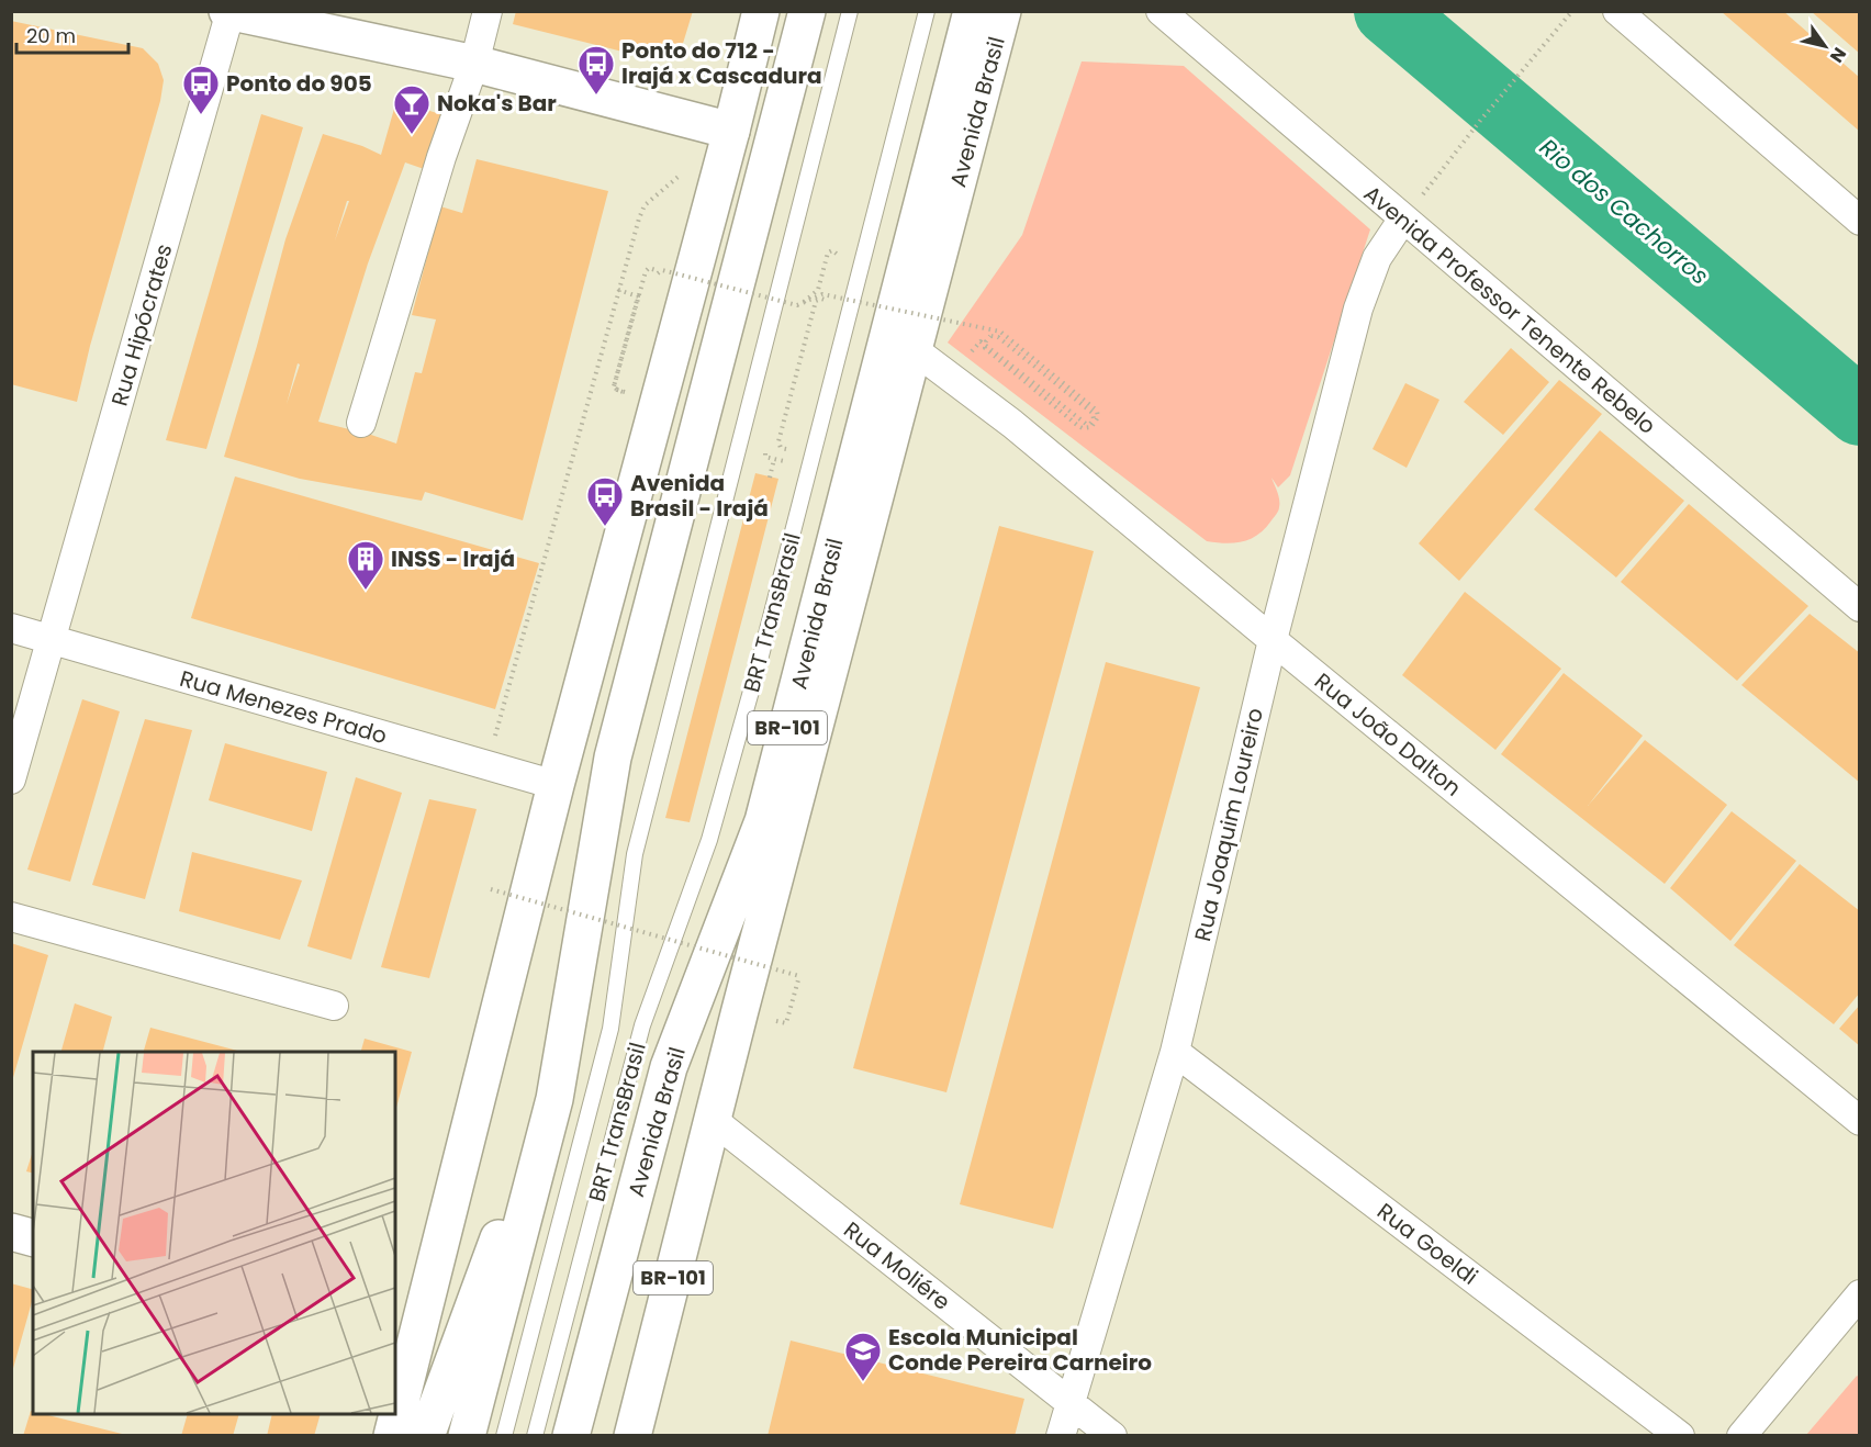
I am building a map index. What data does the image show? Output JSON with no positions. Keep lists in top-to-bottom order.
{
  "streets": {
    "main road": ["Avenida Brasil", "BR-101"],
    "street": [
      "Avenida Professor Tenente Rebelo",
      "Rua Hipócrates",
      "Rua Menezes Prado",
      "Rua João Dalton",
      "Rua Joaquim Loureiro",
      "Rua Goeldi",
      "Rua Moliére"
    ],
    "lane": ["BRT TransBrasil"]
  },
  "crossings": [
    ["Avenida Brasil", "Rua João Dalton"],
    ["Avenida Brasil", "Rua Moliére"],
    ["Avenida Professor Tenente Rebelo", "Rua Joaquim Loureiro"],
    ["Rua Hipócrates", "Rua Menezes Prado"],
    ["Rua João Dalton", "Rua Joaquim Loureiro"],
    ["Rua Joaquim Loureiro", "Rua Goeldi"],
    ["Rua Joaquim Loureiro", "Rua Moliére"]
  ],
  "water": ["Rio dos Cachorros"],
  "places": {
    "bus stop": ["Ponto do 712 - Irajá x Cascadura", "Ponto do 905", "Avenida Brasil - Irajá"],
    "bar": ["Noka's Bar"],
    "building": ["INSS - Irajá"],
    "school or university": ["Escola Municipal Conde Pereira Carneiro"]
  },
  "scale_bar": "20 m",
  "north": "bottom right"
}
